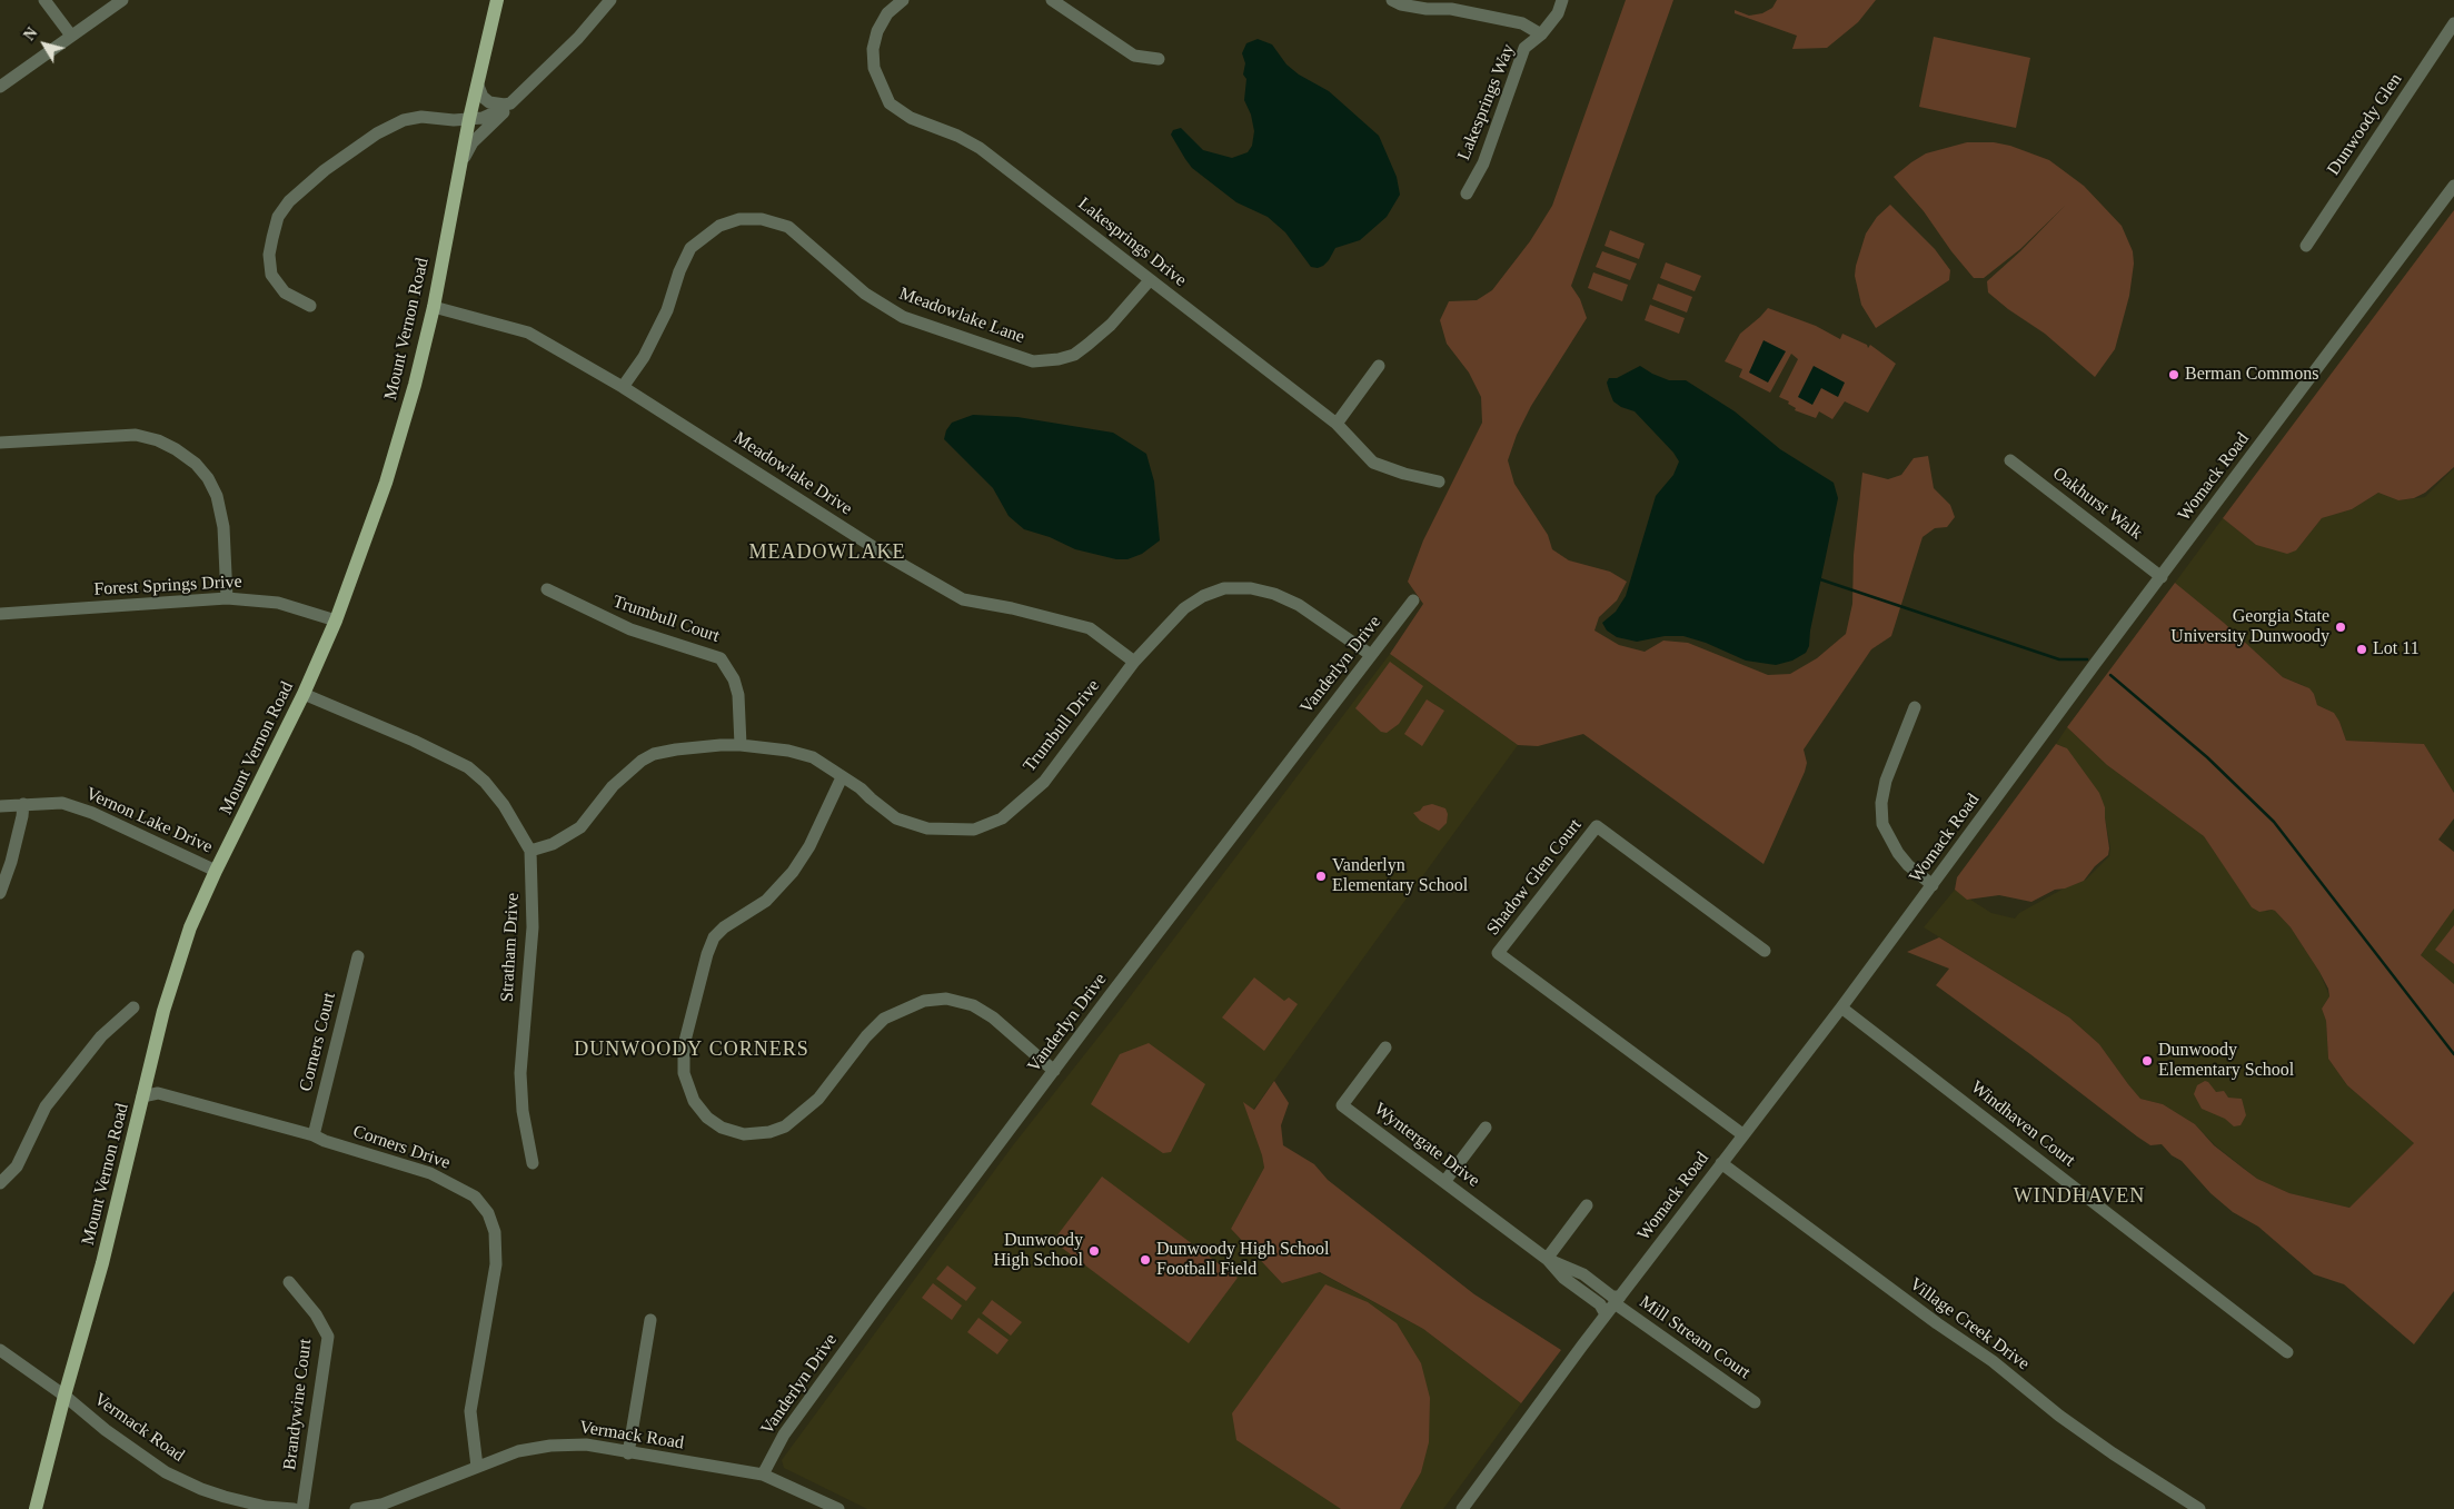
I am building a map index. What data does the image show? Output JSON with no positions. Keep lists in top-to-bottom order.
{
  "streets": {
    "main road": ["Mount Vernon Road"],
    "street": [
      "Lakesprings Way",
      "Dunwoody Glen",
      "Lakesprings Drive",
      "Meadowlake Lane",
      "Meadowlake Drive",
      "Womack Road",
      "Oakhurst Walk",
      "Forest Springs Drive",
      "Trumbull Court",
      "Vanderlyn Drive",
      "Trumbull Drive",
      "Vernon Lake Drive",
      "Shadow Glen Court",
      "Stratham Drive",
      "Corners Court",
      "Windhaven Court",
      "Wyntergate Drive",
      "Corners Drive",
      "Village Creek Drive",
      "Mill Stream Court",
      "Brandywine Court",
      "Vermack Road"
    ]
  },
  "crossings": [
    ["Lakesprings Drive", "Meadowlake Lane"],
    ["Meadowlake Lane", "Meadowlake Drive"],
    ["Mount Vernon Road", "Meadowlake Drive"],
    ["Mount Vernon Road", "Forest Springs Drive"],
    ["Mount Vernon Road", "Vernon Lake Drive"],
    ["Mount Vernon Road", "Stratham Drive"],
    ["Mount Vernon Road", "Corners Drive"],
    ["Mount Vernon Road", "Vermack Road"],
    ["Meadowlake Drive", "Trumbull Drive"],
    ["Womack Road", "Oakhurst Walk"],
    ["Womack Road", "Shadow Glen Court"],
    ["Womack Road", "Windhaven Court"],
    ["Womack Road", "Wyntergate Drive"],
    ["Womack Road", "Village Creek Drive"],
    ["Womack Road", "Mill Stream Court"],
    ["Trumbull Court", "Trumbull Drive"],
    ["Vanderlyn Drive", "Trumbull Drive"],
    ["Vanderlyn Drive", "Vermack Road"],
    ["Trumbull Drive", "Stratham Drive"],
    ["Corners Court", "Corners Drive"],
    ["Wyntergate Drive", "Mill Stream Court"],
    ["Corners Drive", "Vermack Road"]
  ],
  "districts": ["MEADOWLAKE", "DUNWOODY CORNERS", "WINDHAVEN"],
  "places": [
    "Berman Commons",
    "Georgia State University Dunwoody",
    "Lot 11",
    "Vanderlyn Elementary School",
    "Dunwoody Elementary School",
    "Dunwoody High School",
    "Dunwoody High School Football Field"
  ],
  "north": "top left"
}
